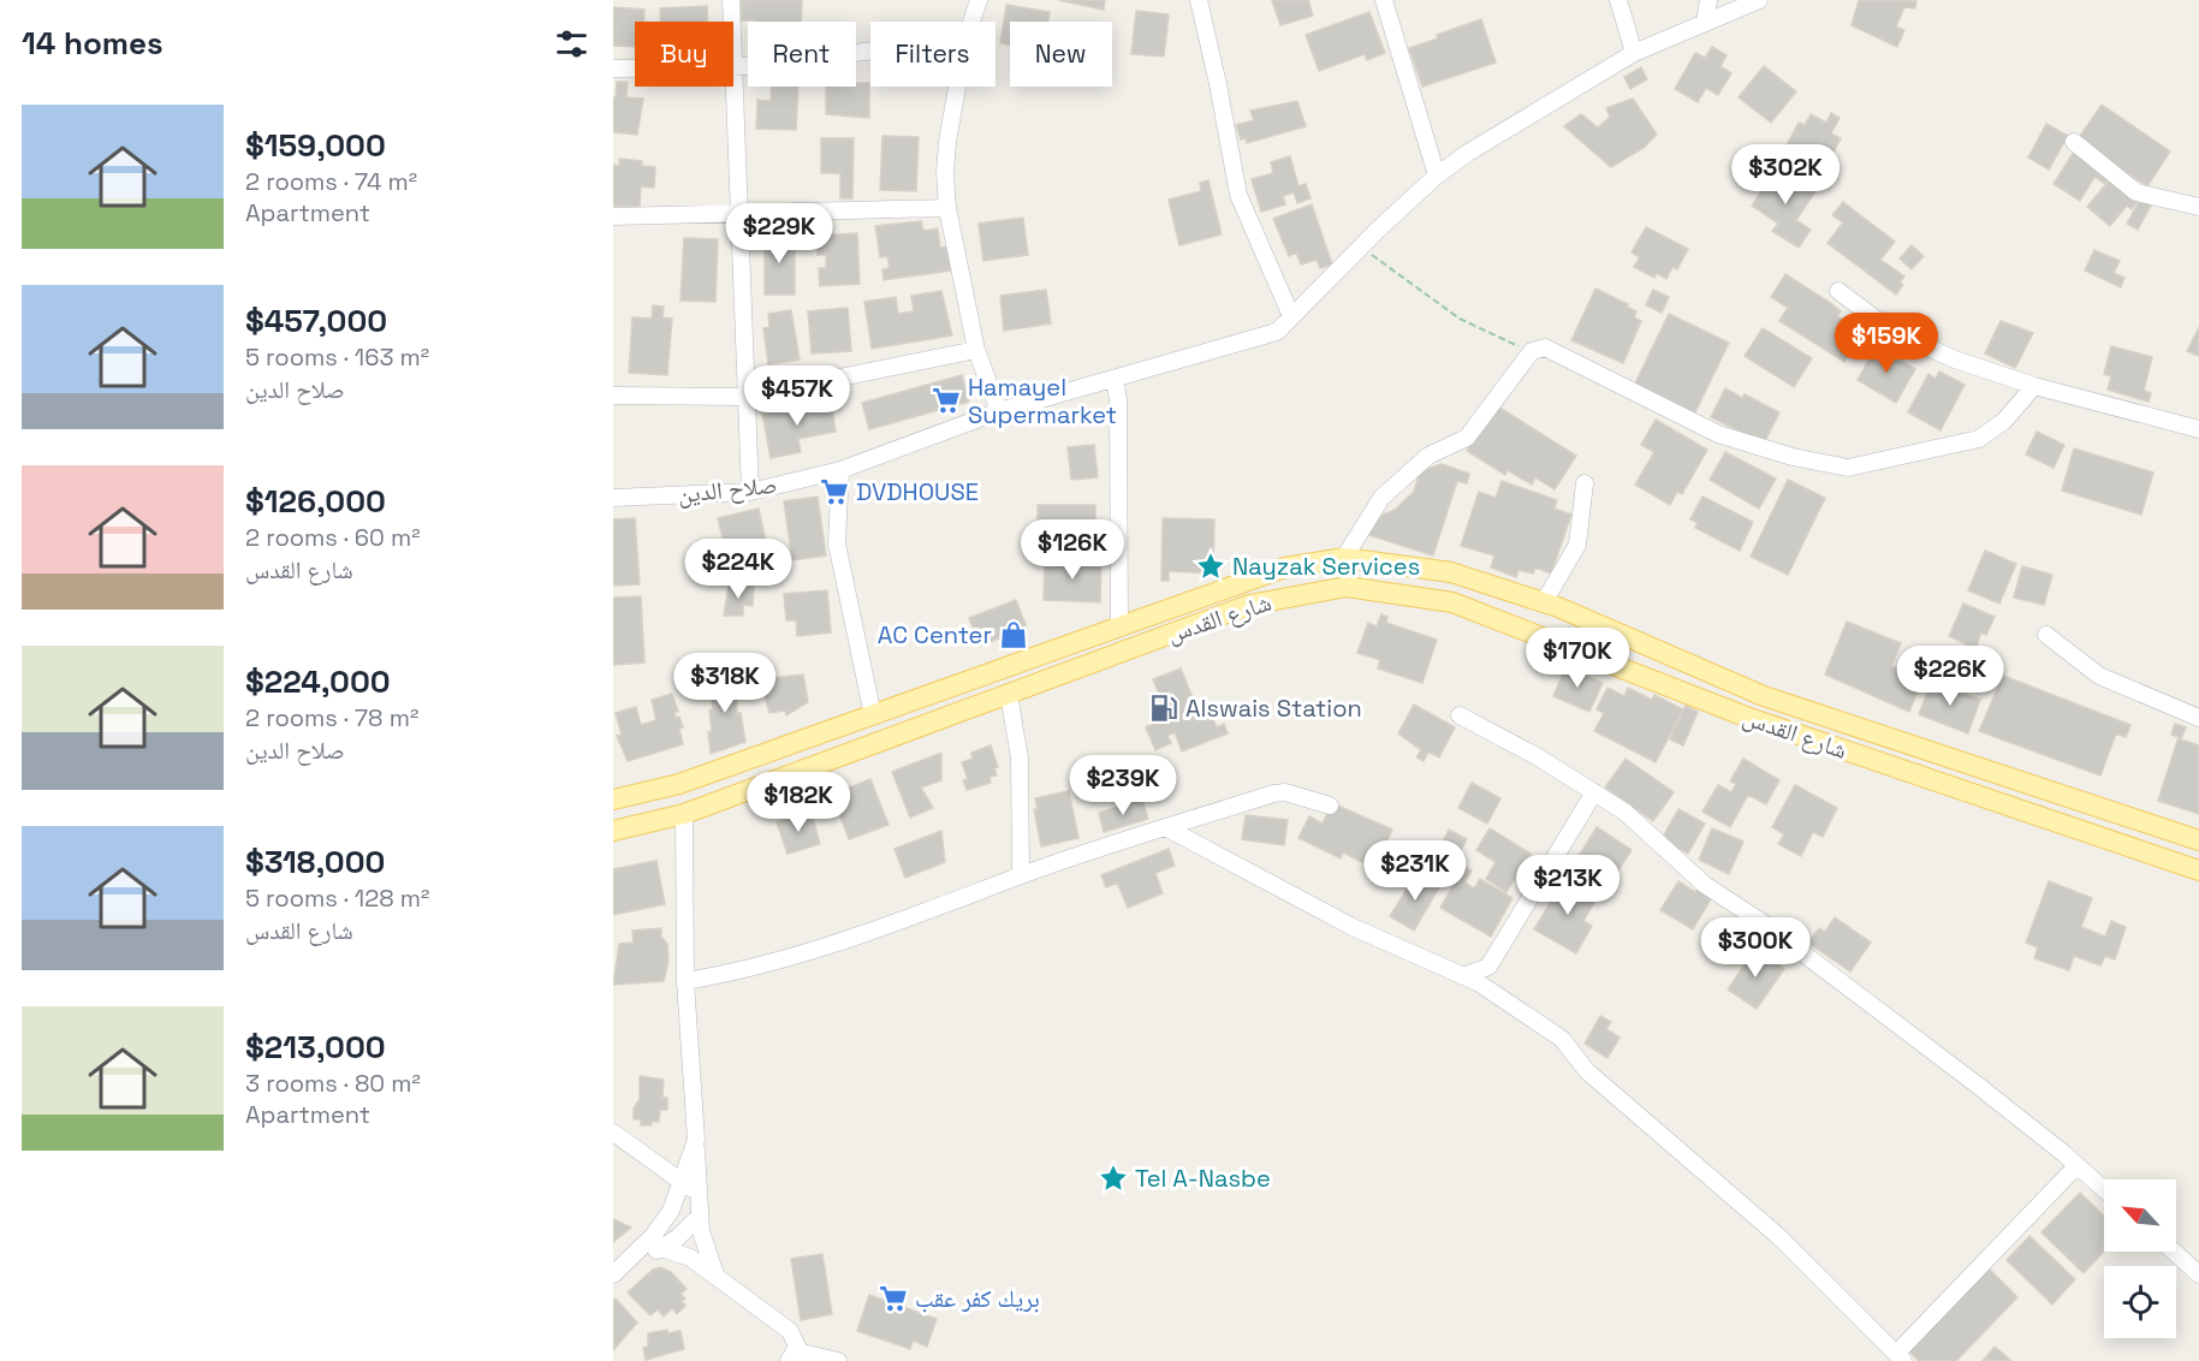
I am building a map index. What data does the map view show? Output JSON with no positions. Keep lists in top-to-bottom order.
{
  "streets": {
    "main road": ["شارع القدس"],
    "street": ["صلاح الدين"]
  },
  "places": {
    "supermarket": ["Hamayel Supermarket", "DVDHOUSE", "بريك كفر عقب"],
    "place": ["Nayzak Services", "Tel A-Nasbe"],
    "shop": ["AC Center"],
    "fuel station": ["Alswais Station"]
  },
  "north": "top left",
  "page": {
    "heading": "14 homes",
    "chip": [
      "Buy",
      "Rent",
      "Filters",
      "New"
    ],
    "list": [
      {
        "name": "$159,000",
        "note": "2 rooms · 74 m² · Apartment"
      },
      {
        "name": "$457,000",
        "note": "5 rooms · 163 m² · صلاح الدين"
      },
      {
        "name": "$126,000",
        "note": "2 rooms · 60 m² · شارع القدس"
      },
      {
        "name": "$224,000",
        "note": "2 rooms · 78 m² · صلاح الدين"
      },
      {
        "name": "$318,000",
        "note": "5 rooms · 128 m² · شارع القدس"
      },
      {
        "name": "$213,000",
        "note": "3 rooms · 80 m² · Apartment"
      }
    ],
    "price": [
      "$302K",
      "$229K",
      "$159K",
      "$457K",
      "$126K",
      "$224K",
      "$170K",
      "$226K",
      "$318K",
      "$239K",
      "$182K",
      "$231K",
      "$213K",
      "$300K"
    ]
  }
}
